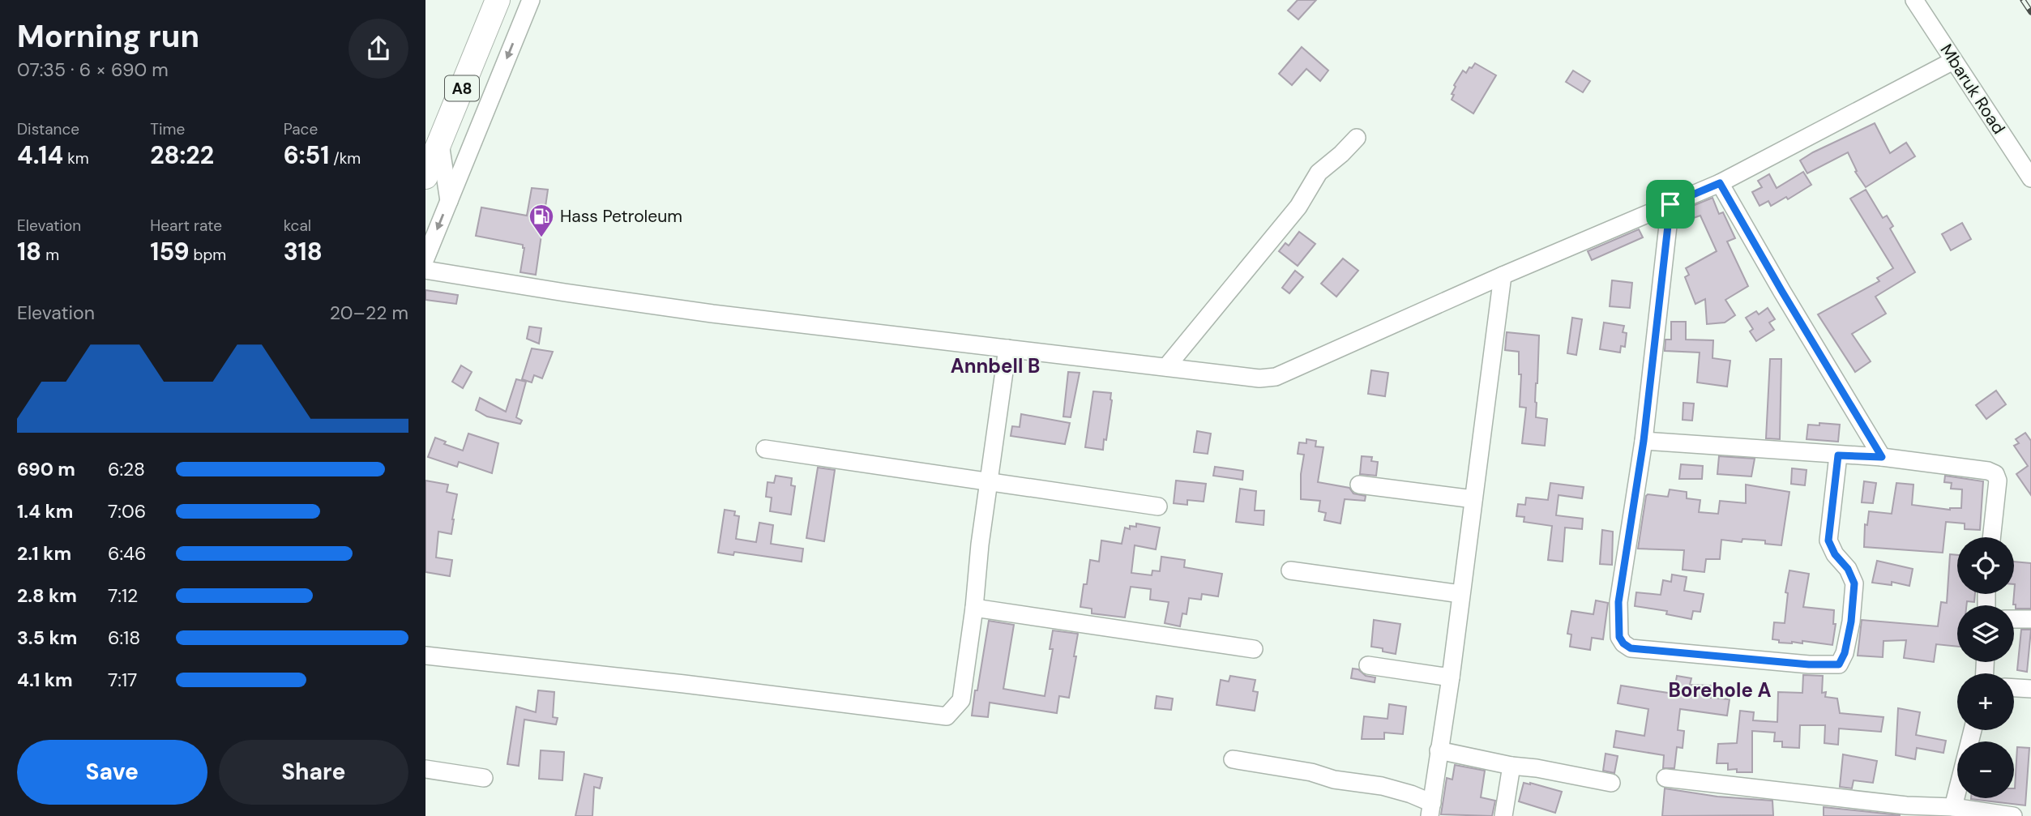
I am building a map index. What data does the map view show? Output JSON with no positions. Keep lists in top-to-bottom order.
{
  "streets": {
    "highway": ["A8"],
    "street": ["Mbaruk Road"]
  },
  "districts": ["Annbell B", "Borehole A"],
  "places": {
    "fuel station": ["Hass Petroleum"]
  },
  "page": {
    "heading": ["Morning run", "07:35 · 6 × 690 m"],
    "stats": [
      ["Distance", "4.14 km"],
      ["Time", "28:22"],
      ["Pace", "6:51 /km"],
      ["Elevation", "18 m"],
      ["Heart rate", "159 bpm"],
      ["kcal", "318"]
    ],
    "chart": ["Elevation", "20–22 m"],
    "list": [
      {
        "name": "690 m",
        "note": "6:28"
      },
      {
        "name": "1.4 km",
        "note": "7:06"
      },
      {
        "name": "2.1 km",
        "note": "6:46"
      },
      {
        "name": "2.8 km",
        "note": "7:12"
      },
      {
        "name": "3.5 km",
        "note": "6:18"
      },
      {
        "name": "4.1 km",
        "note": "7:17"
      }
    ],
    "map_buttons": ["+", "−"],
    "buttons": ["Save", "Share"]
  }
}
